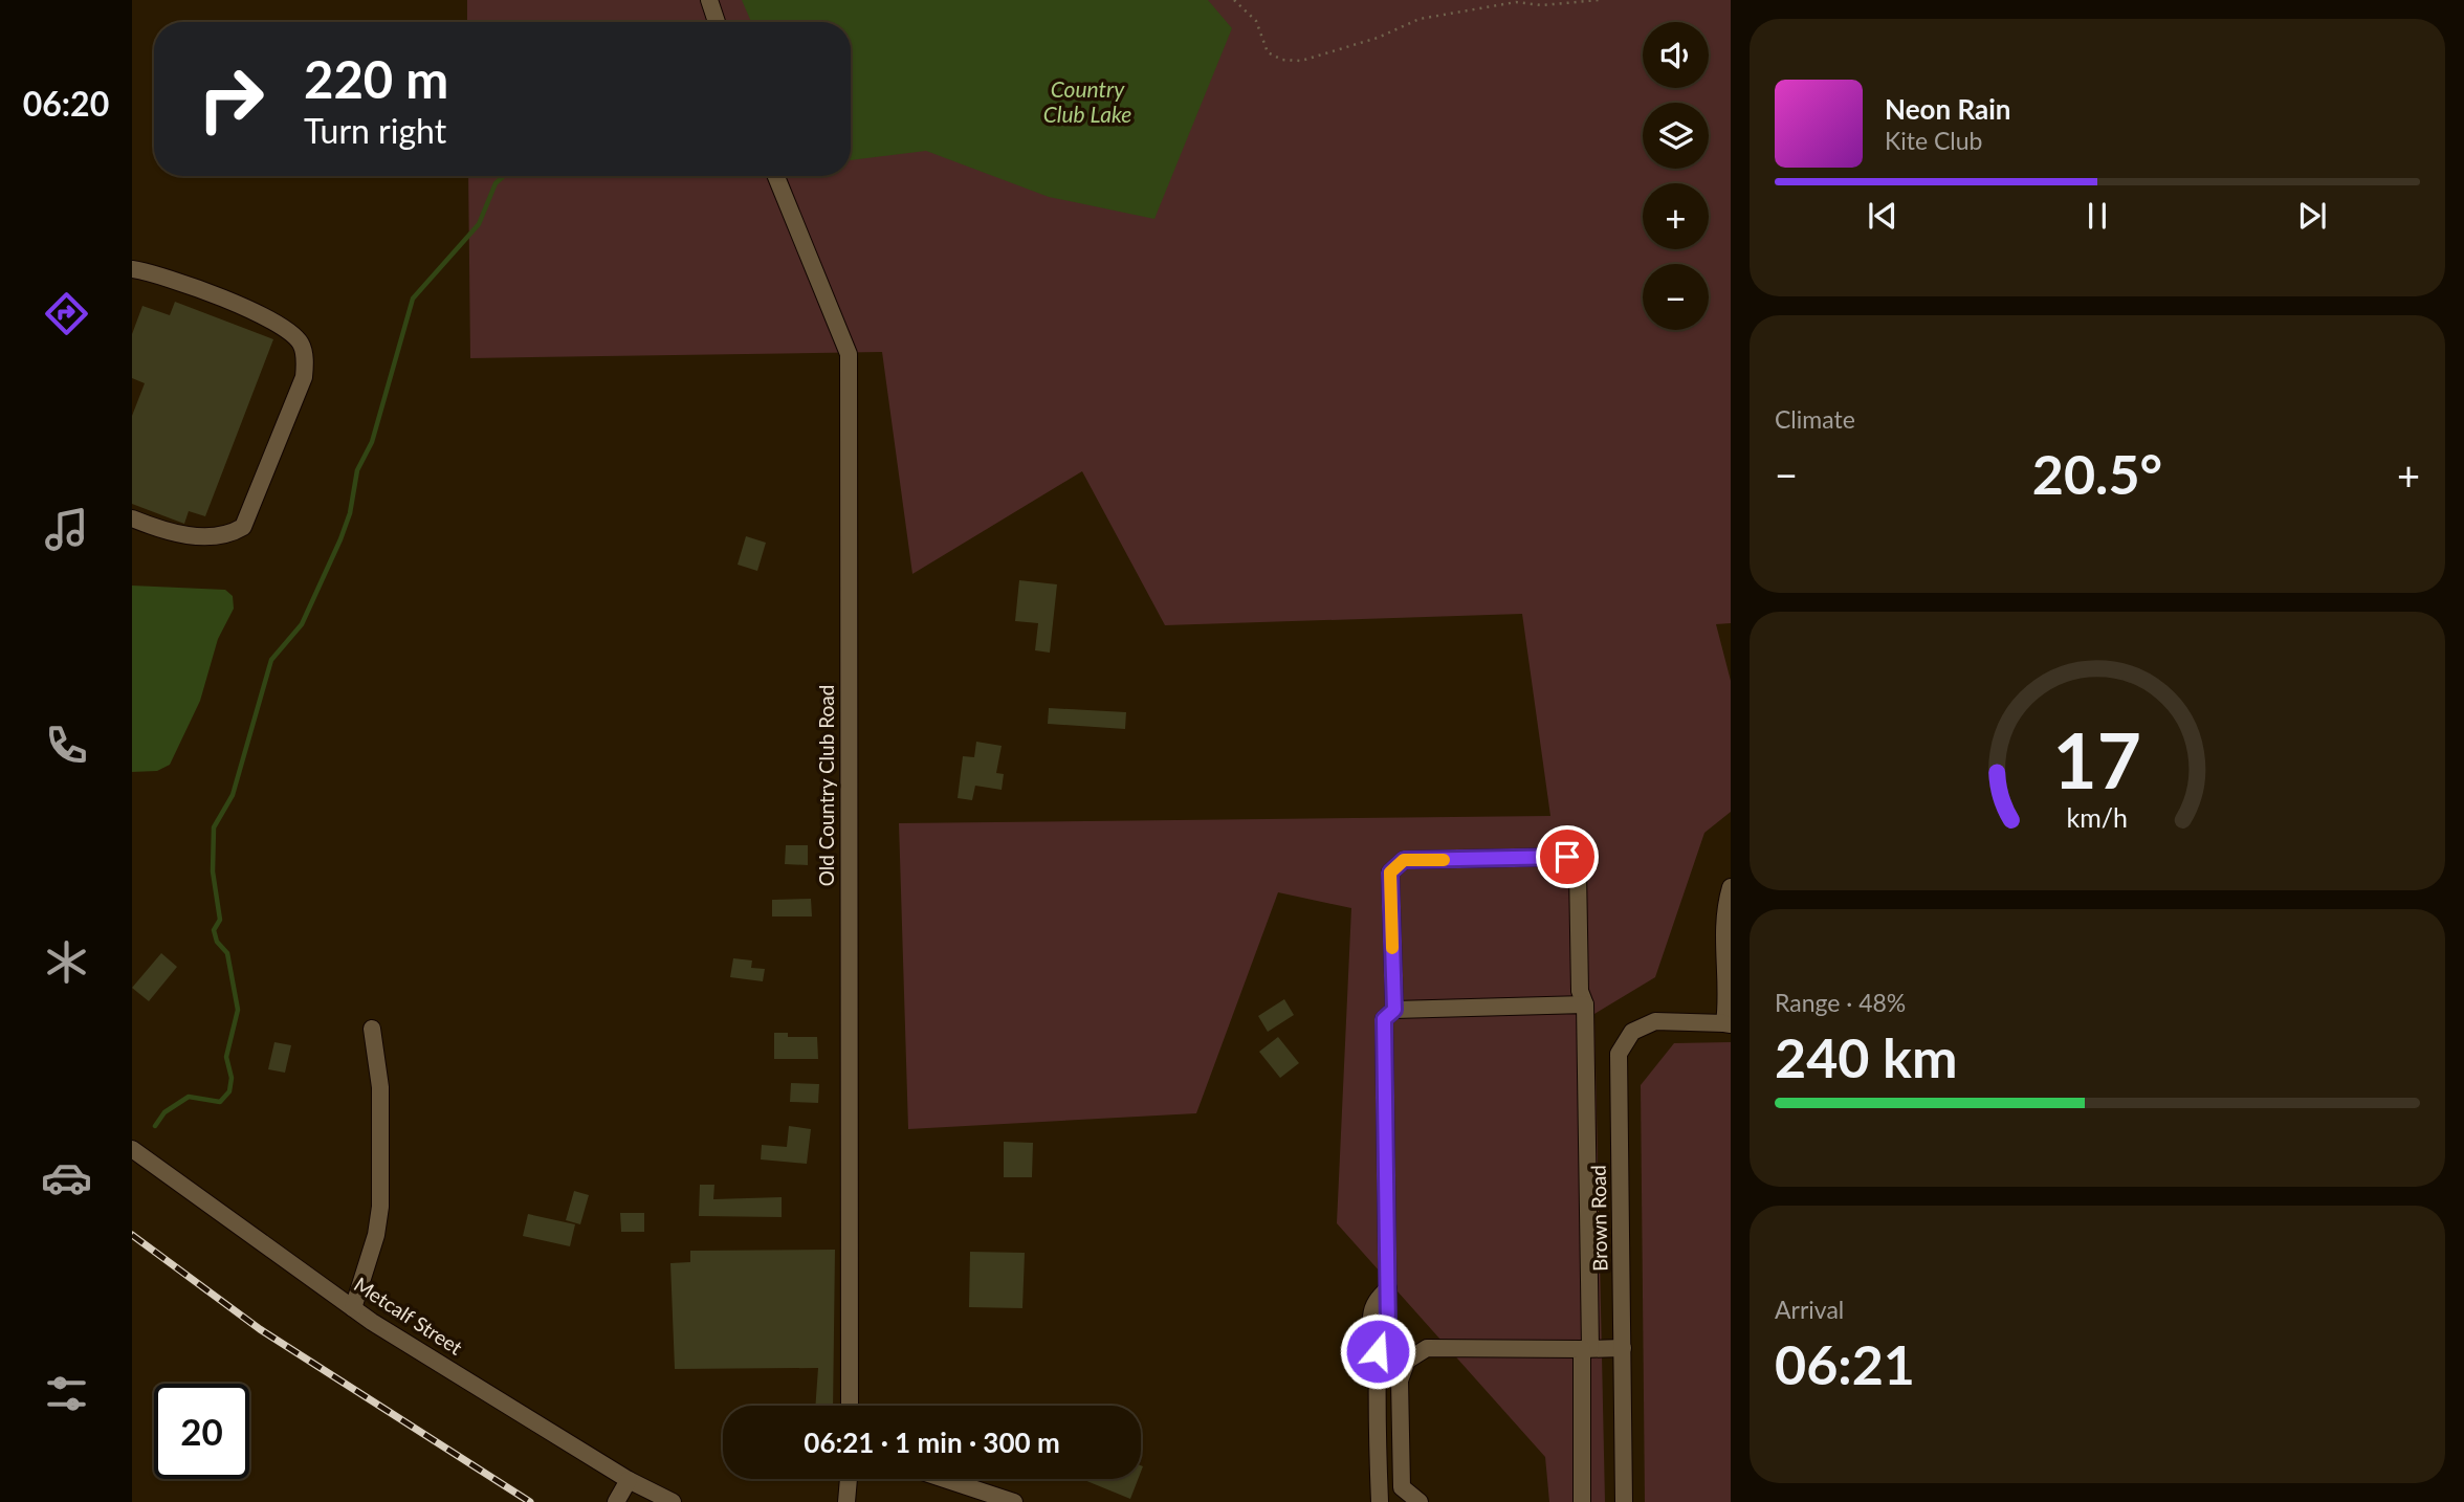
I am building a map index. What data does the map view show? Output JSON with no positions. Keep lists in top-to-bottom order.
{
  "streets": {
    "street": ["Old Country Club Road", "Brown Road", "Metcalf Street"]
  },
  "water": ["Country Club Lake"],
  "page": {
    "tabs": "06:20",
    "map_buttons": ["+", "−"],
    "turn": ["220 m", "Turn right"],
    "song": ["Neon Rain", "Kite Club"],
    "tile": [
      "Climate",
      ["Range · 48%", "240 km"],
      ["Arrival", "06:21"]
    ],
    "heat": ["−", "20.5°", "+"],
    "limit": "20",
    "trip": "06:21 · 1 min · 300 m",
    "gauge": ["17", "km/h"]
  }
}
